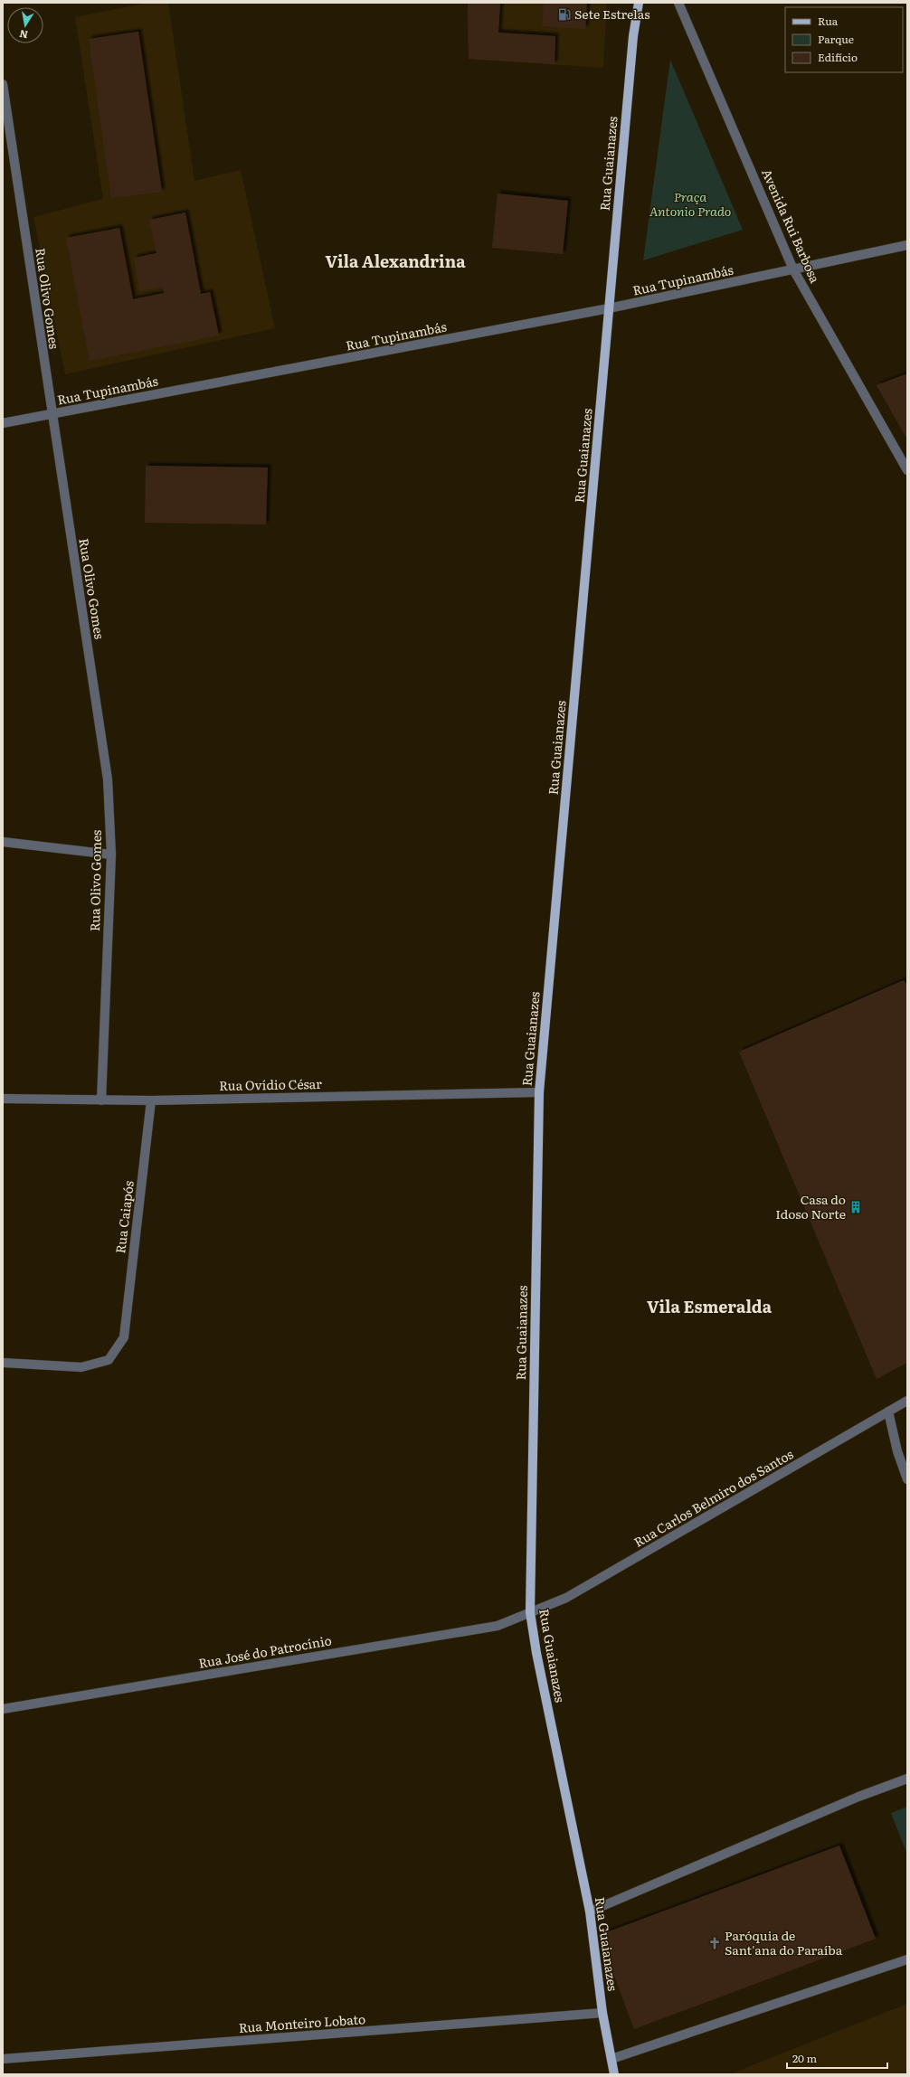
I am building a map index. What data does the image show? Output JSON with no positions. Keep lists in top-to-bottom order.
{
  "streets": {
    "main road": ["Rua Guaianazes"],
    "street": [
      "Avenida Rui Barbosa",
      "Rua Tupinambás",
      "Rua Olivo Gomes",
      "Rua Ovídio César",
      "Rua Caiapós",
      "Rua Carlos Belmiro dos Santos",
      "Rua José do Patrocínio",
      "Rua Monteiro Lobato"
    ]
  },
  "crossings": [
    ["Rua Guaianazes", "Rua Tupinambás"],
    ["Rua Guaianazes", "Rua Ovídio César"],
    ["Rua Guaianazes", "Rua Carlos Belmiro dos Santos"],
    ["Rua Guaianazes", "Rua José do Patrocínio"],
    ["Rua Guaianazes", "Rua Monteiro Lobato"],
    ["Avenida Rui Barbosa", "Rua Tupinambás"],
    ["Rua Tupinambás", "Rua Olivo Gomes"],
    ["Rua Olivo Gomes", "Rua Ovídio César"],
    ["Rua Ovídio César", "Rua Caiapós"],
    ["Rua Carlos Belmiro dos Santos", "Rua José do Patrocínio"]
  ],
  "districts": ["Vila Alexandrina", "Vila Esmeralda"],
  "parks": ["Praça Antonio Prado"],
  "places": {
    "fuel station": ["Sete Estrelas"],
    "building": ["Casa do Idoso Norte"],
    "church": ["Paróquia de Sant'ana do Paraíba"]
  },
  "legend": ["Rua", "Parque", "Edifício"],
  "scale_bar": "20 m",
  "north": "bottom"
}
